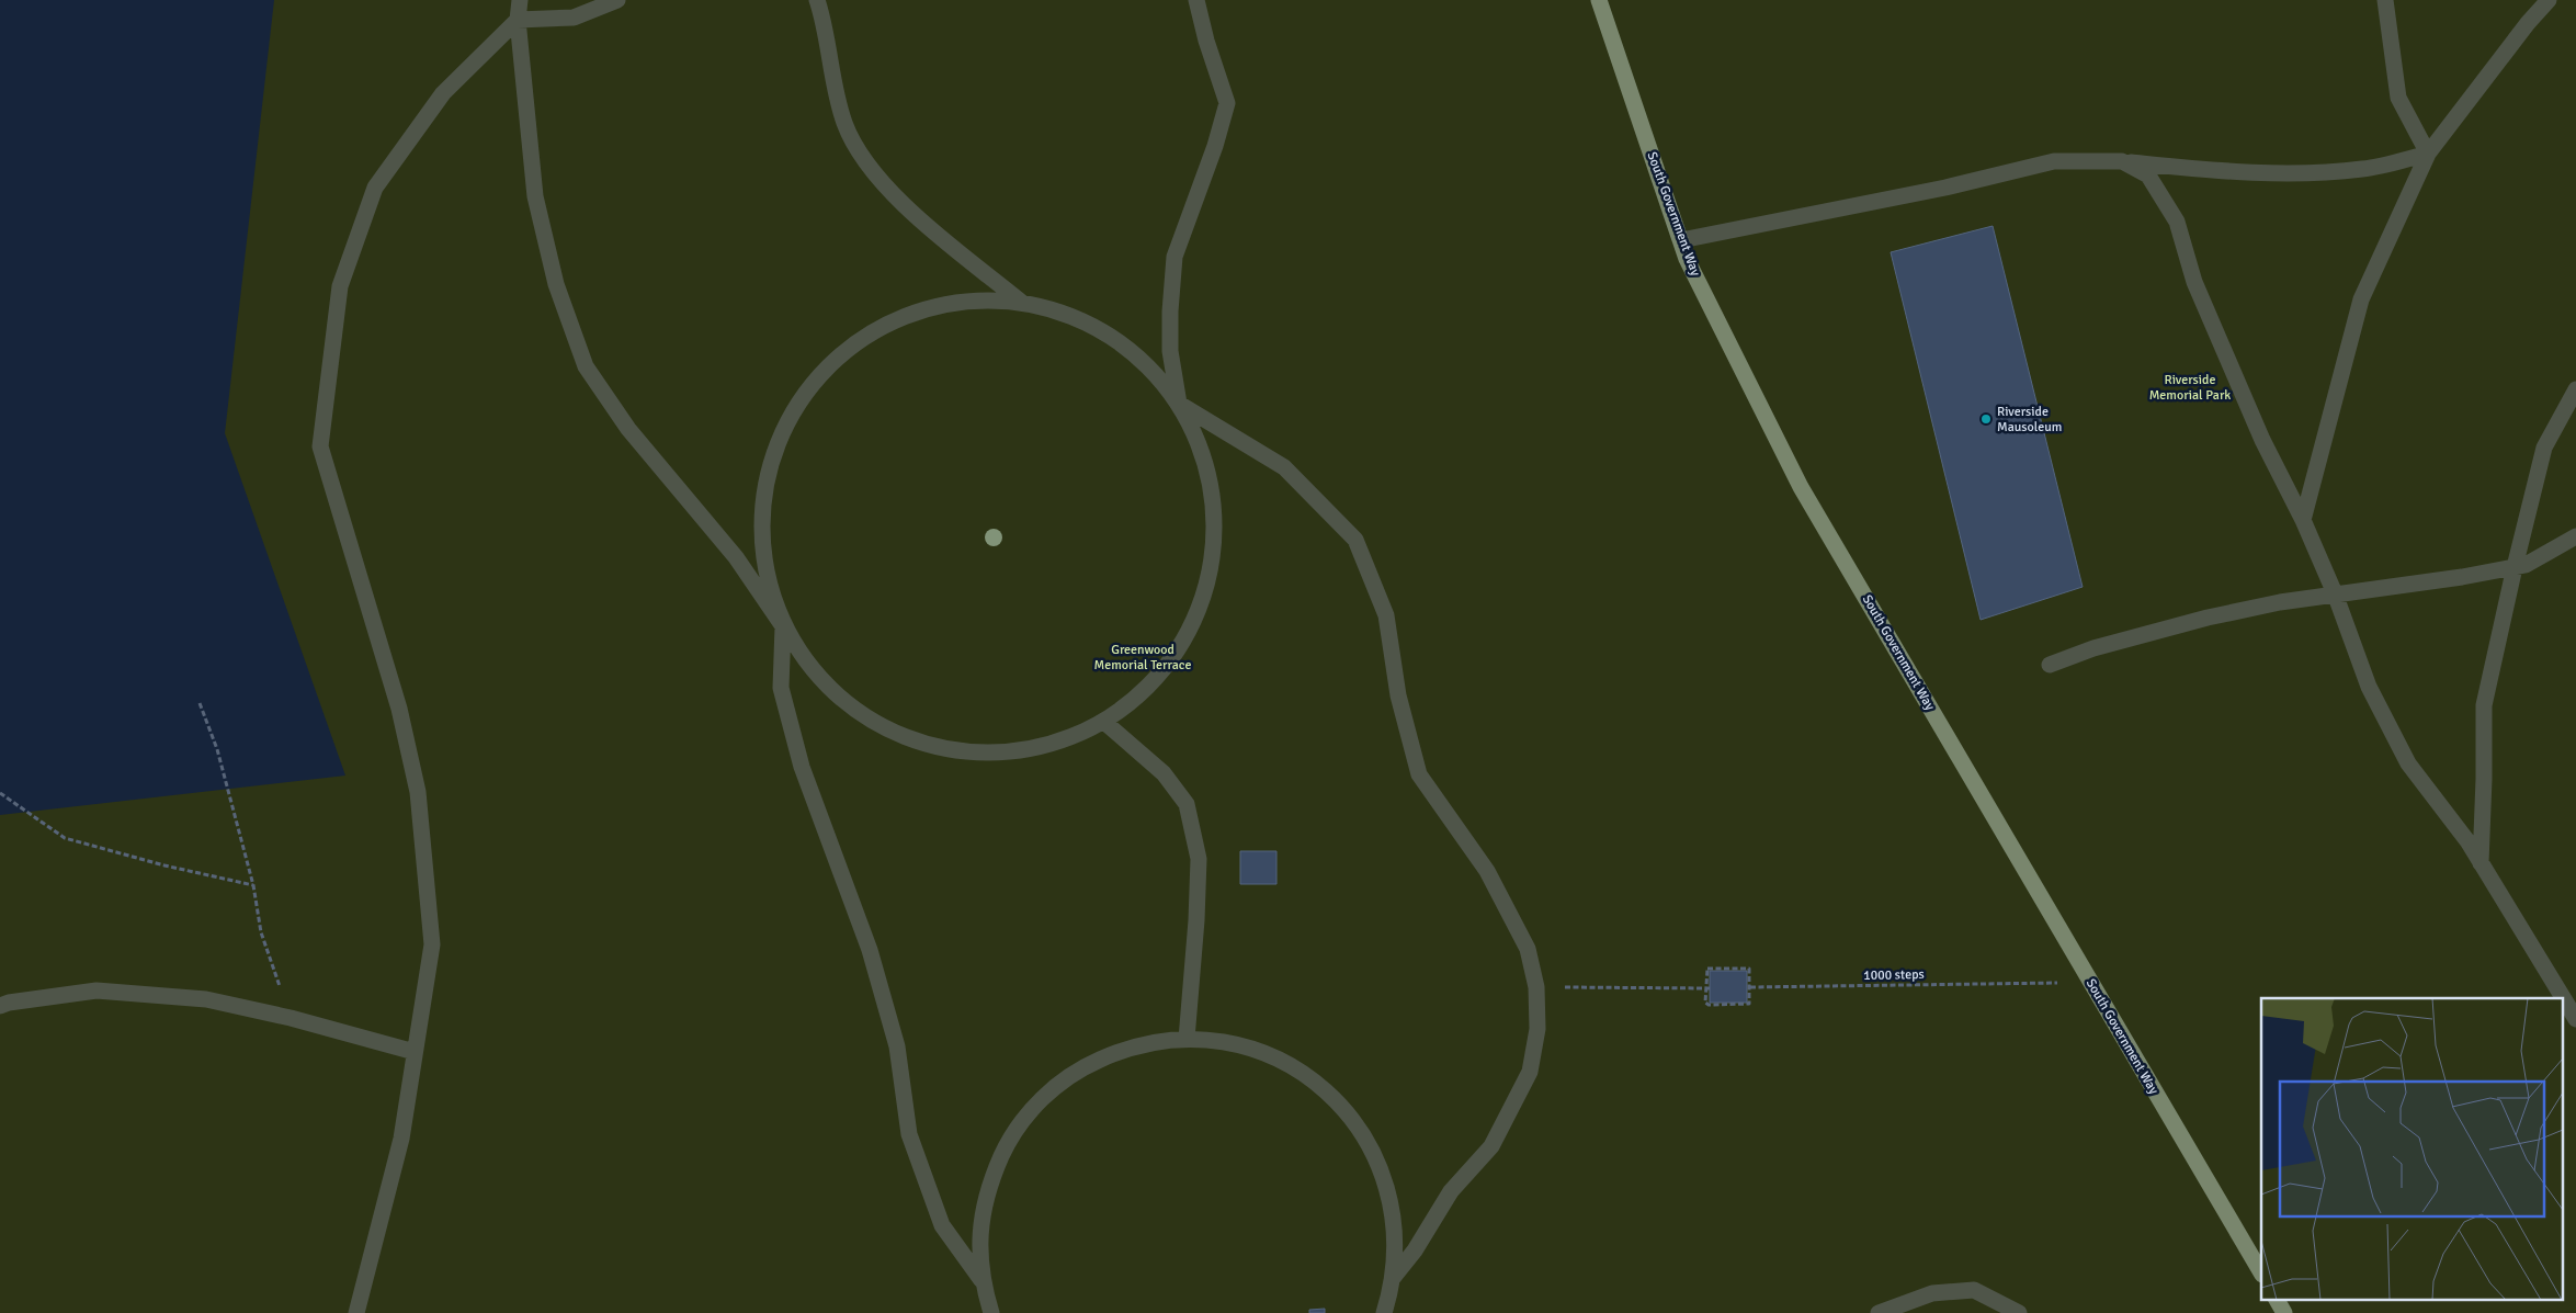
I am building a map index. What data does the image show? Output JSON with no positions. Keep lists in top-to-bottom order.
{
  "streets": {
    "main road": ["South Government Way"],
    "path": ["1000 steps"]
  },
  "parks": ["Riverside Memorial Park", "Greenwood Memorial Terrace"],
  "places": ["Riverside Mausoleum"]
}
